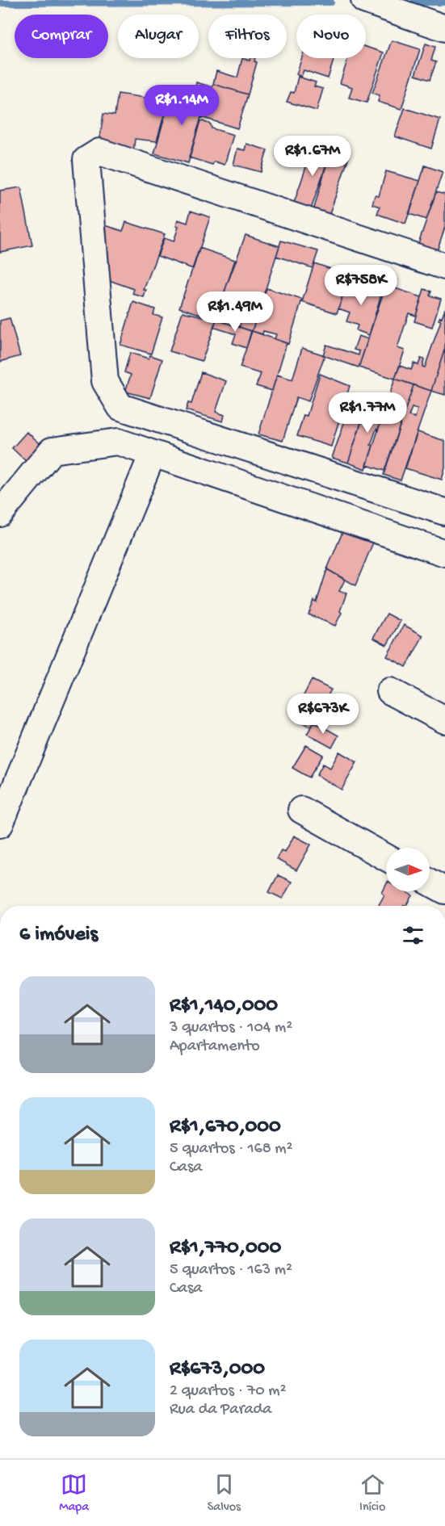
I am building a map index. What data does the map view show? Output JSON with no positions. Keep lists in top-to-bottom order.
{
  "north": "right",
  "page": {
    "chip": [
      "Comprar",
      "Alugar",
      "Filtros",
      "Novo"
    ],
    "price": [
      "R$1.14M",
      "R$1.67M",
      "R$758K",
      "R$1.49M",
      "R$1.77M",
      "R$673K"
    ],
    "heading": "6 imóveis",
    "list": [
      {
        "name": "R$1,140,000",
        "note": "3 quartos · 104 m² · Apartamento"
      },
      {
        "name": "R$1,670,000",
        "note": "5 quartos · 168 m² · Casa"
      },
      {
        "name": "R$1,770,000",
        "note": "5 quartos · 163 m² · Casa"
      },
      {
        "name": "R$673,000",
        "note": "2 quartos · 70 m² · Rua da Parada"
      }
    ],
    "tabs": ["Mapa", "Salvos", "Início"]
  }
}
